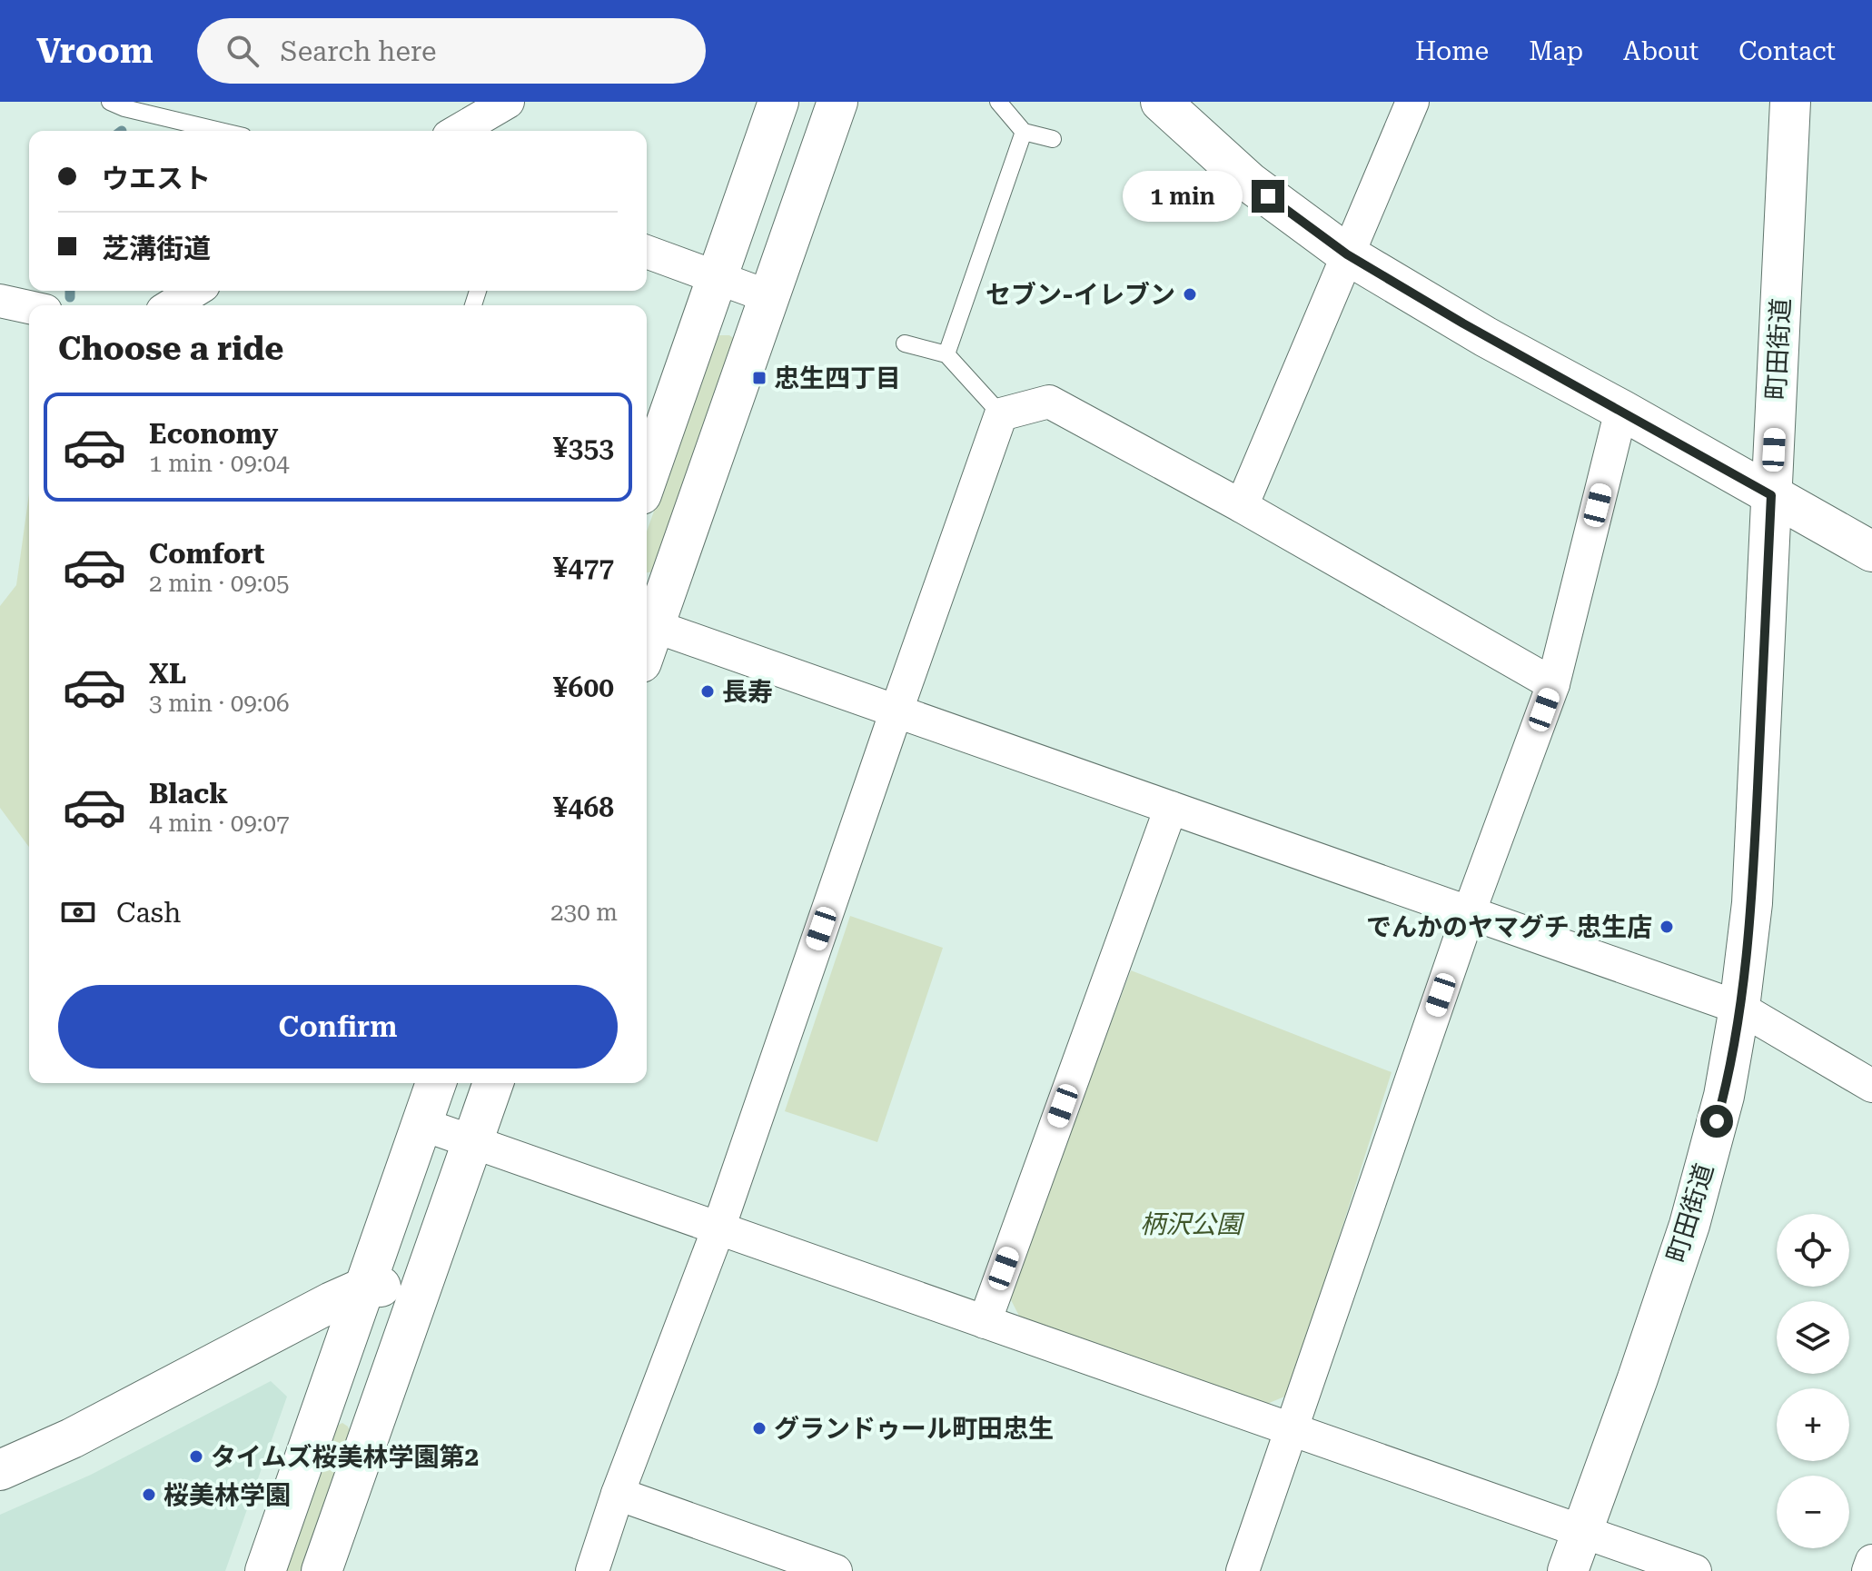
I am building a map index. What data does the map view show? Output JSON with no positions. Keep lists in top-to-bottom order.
{
  "streets": {
    "street": ["町田街道"]
  },
  "parks": ["柄沢公園"],
  "places": {
    "other": [
      "セブン-イレブン",
      "長寿",
      "でんかのヤマグチ 忠生店",
      "グランドゥール町田忠生",
      "タイムズ桜美林学園第2",
      "桜美林学園"
    ],
    "transit": ["忠生四丁目"]
  },
  "page": {
    "header": "Vroom",
    "search": "Search here",
    "nav": [
      "Home",
      "Map",
      "About",
      "Contact"
    ],
    "banner": ["ウエスト", "芝溝街道"],
    "bubble": "1 min",
    "heading": "Choose a ride",
    "list": [
      {
        "name": "Economy",
        "note": "1 min · 09:04",
        "value": "¥353"
      },
      {
        "name": "Comfort",
        "note": "2 min · 09:05",
        "value": "¥477"
      },
      {
        "name": "XL",
        "note": "3 min · 09:06",
        "value": "¥600"
      },
      {
        "name": "Black",
        "note": "4 min · 09:07",
        "value": "¥468"
      }
    ],
    "pay": ["Cash", "230 m"],
    "buttons": "Confirm",
    "map_buttons": ["+", "−"]
  }
}
